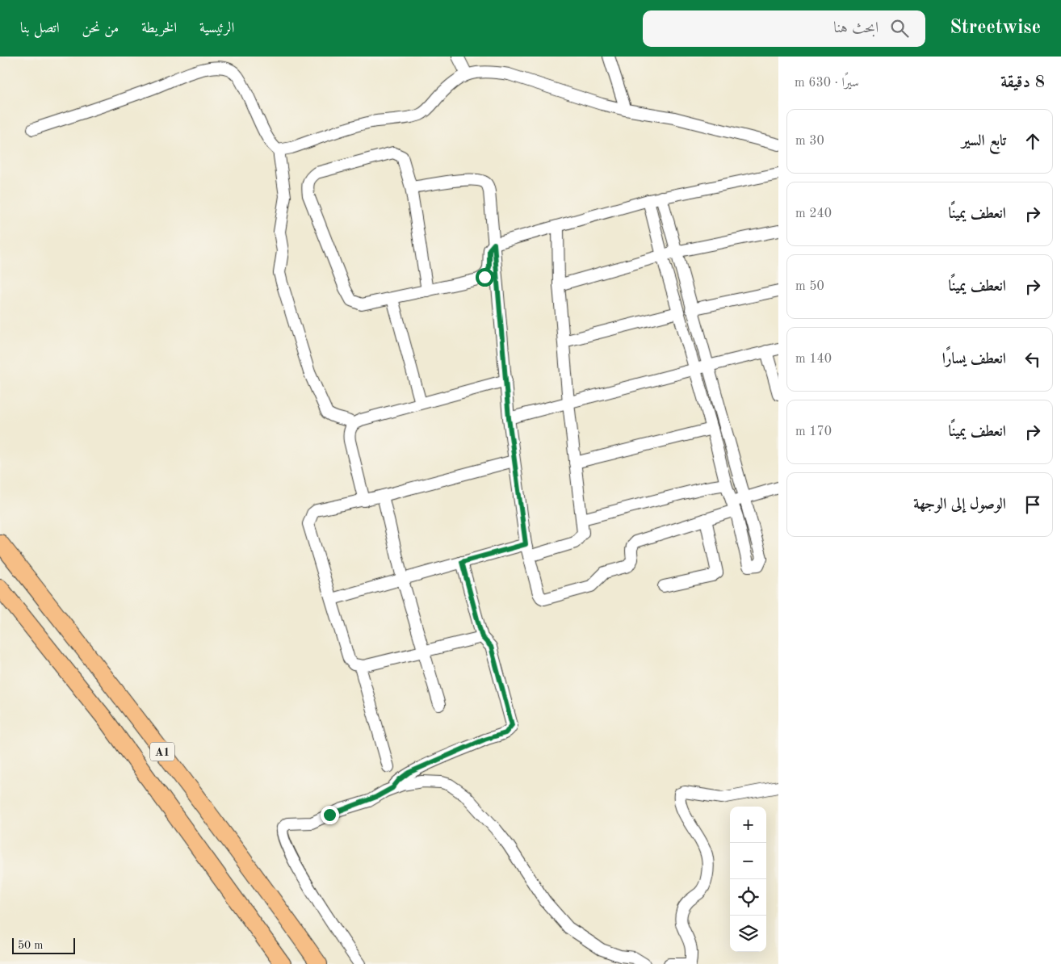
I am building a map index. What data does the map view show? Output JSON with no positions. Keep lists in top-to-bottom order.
{
  "streets": {
    "highway": ["A1"]
  },
  "scale_bar": "50 m",
  "page": {
    "header": "Streetwise",
    "search": "ابحث هنا",
    "nav": [
      "الرئيسية",
      "الخريطة",
      "من نحن",
      "اتصل بنا"
    ],
    "heading": ["8 دقيقة", "سيرًا · 630 m"],
    "list": [
      ["تابع السير", "30 m"],
      ["انعطف يمينًا", "240 m"],
      ["انعطف يمينًا", "50 m"],
      ["انعطف يسارًا", "140 m"],
      ["انعطف يمينًا", "170 m"],
      "الوصول إلى الوجهة"
    ],
    "map_buttons": ["+", "−"],
    "scale": "50 m"
  }
}
